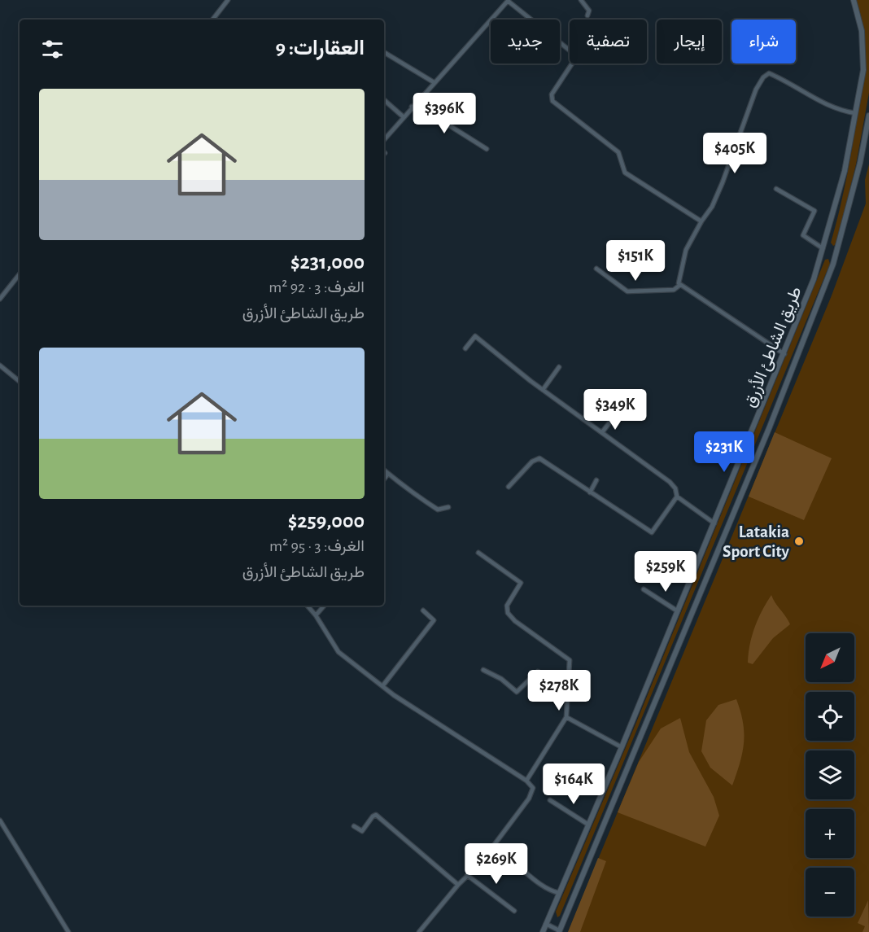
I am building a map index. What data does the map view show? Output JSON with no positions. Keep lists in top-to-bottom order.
{
  "streets": {
    "main road": ["طريق الشاطئ الأزرق"]
  },
  "places": ["Latakia Sport City"],
  "north": "bottom left",
  "page": {
    "chip": [
      "شراء",
      "إيجار",
      "تصفية",
      "جديد"
    ],
    "heading": "العقارات: 9",
    "list": [
      {
        "name": "$231,000",
        "note": "الغرف: 3 · 92 m² · طريق الشاطئ الأزرق"
      },
      {
        "name": "$259,000",
        "note": "الغرف: 3 · 95 m² · طريق الشاطئ الأزرق"
      }
    ],
    "price": [
      "$396K",
      "$405K",
      "$151K",
      "$349K",
      "$231K",
      "$259K",
      "$278K",
      "$164K",
      "$269K"
    ],
    "map_buttons": ["+", "−"]
  }
}
